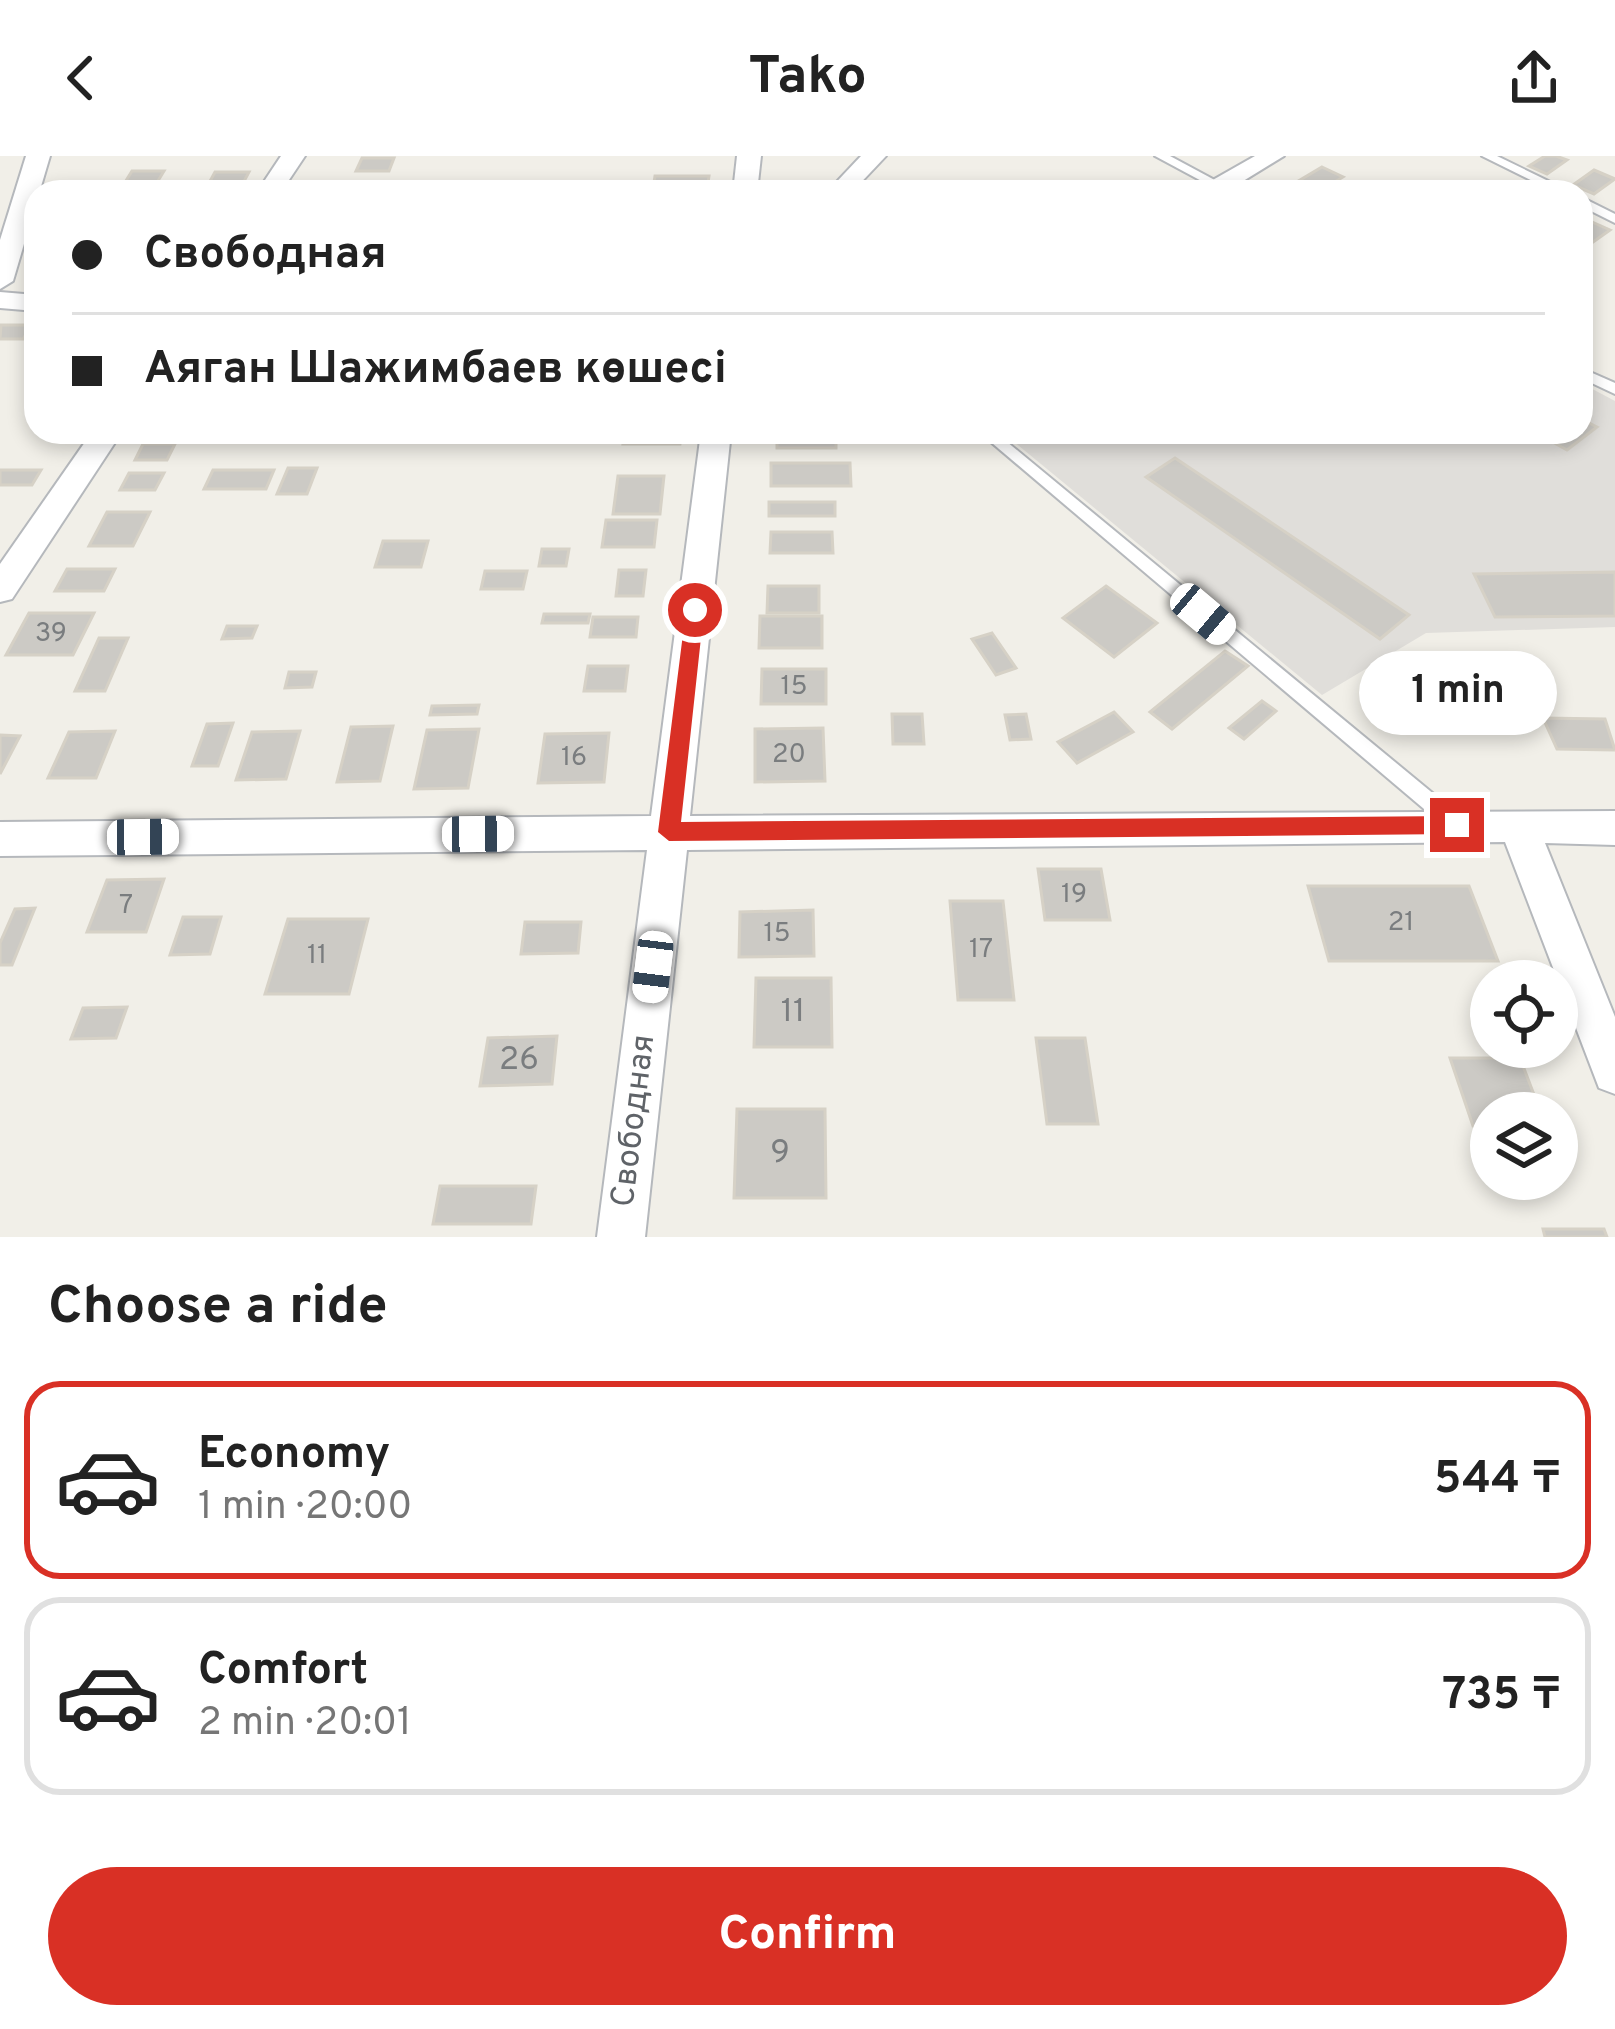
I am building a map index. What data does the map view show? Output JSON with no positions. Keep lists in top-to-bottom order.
{
  "streets": {
    "street": ["Свободная"]
  },
  "house_numbers": [
    "39",
    "15",
    "20",
    "16",
    "19",
    "7",
    "21",
    "15",
    "17",
    "11",
    "11",
    "26",
    "9"
  ],
  "page": {
    "header": "Tako",
    "banner": ["Свободная", "Аяган Шажимбаев көшесі"],
    "bubble": "1 min",
    "heading": "Choose a ride",
    "list": [
      {
        "name": "Economy",
        "note": "1 min · 20:00",
        "value": "544 ₸"
      },
      {
        "name": "Comfort",
        "note": "2 min · 20:01",
        "value": "735 ₸"
      }
    ],
    "buttons": "Confirm"
  }
}
